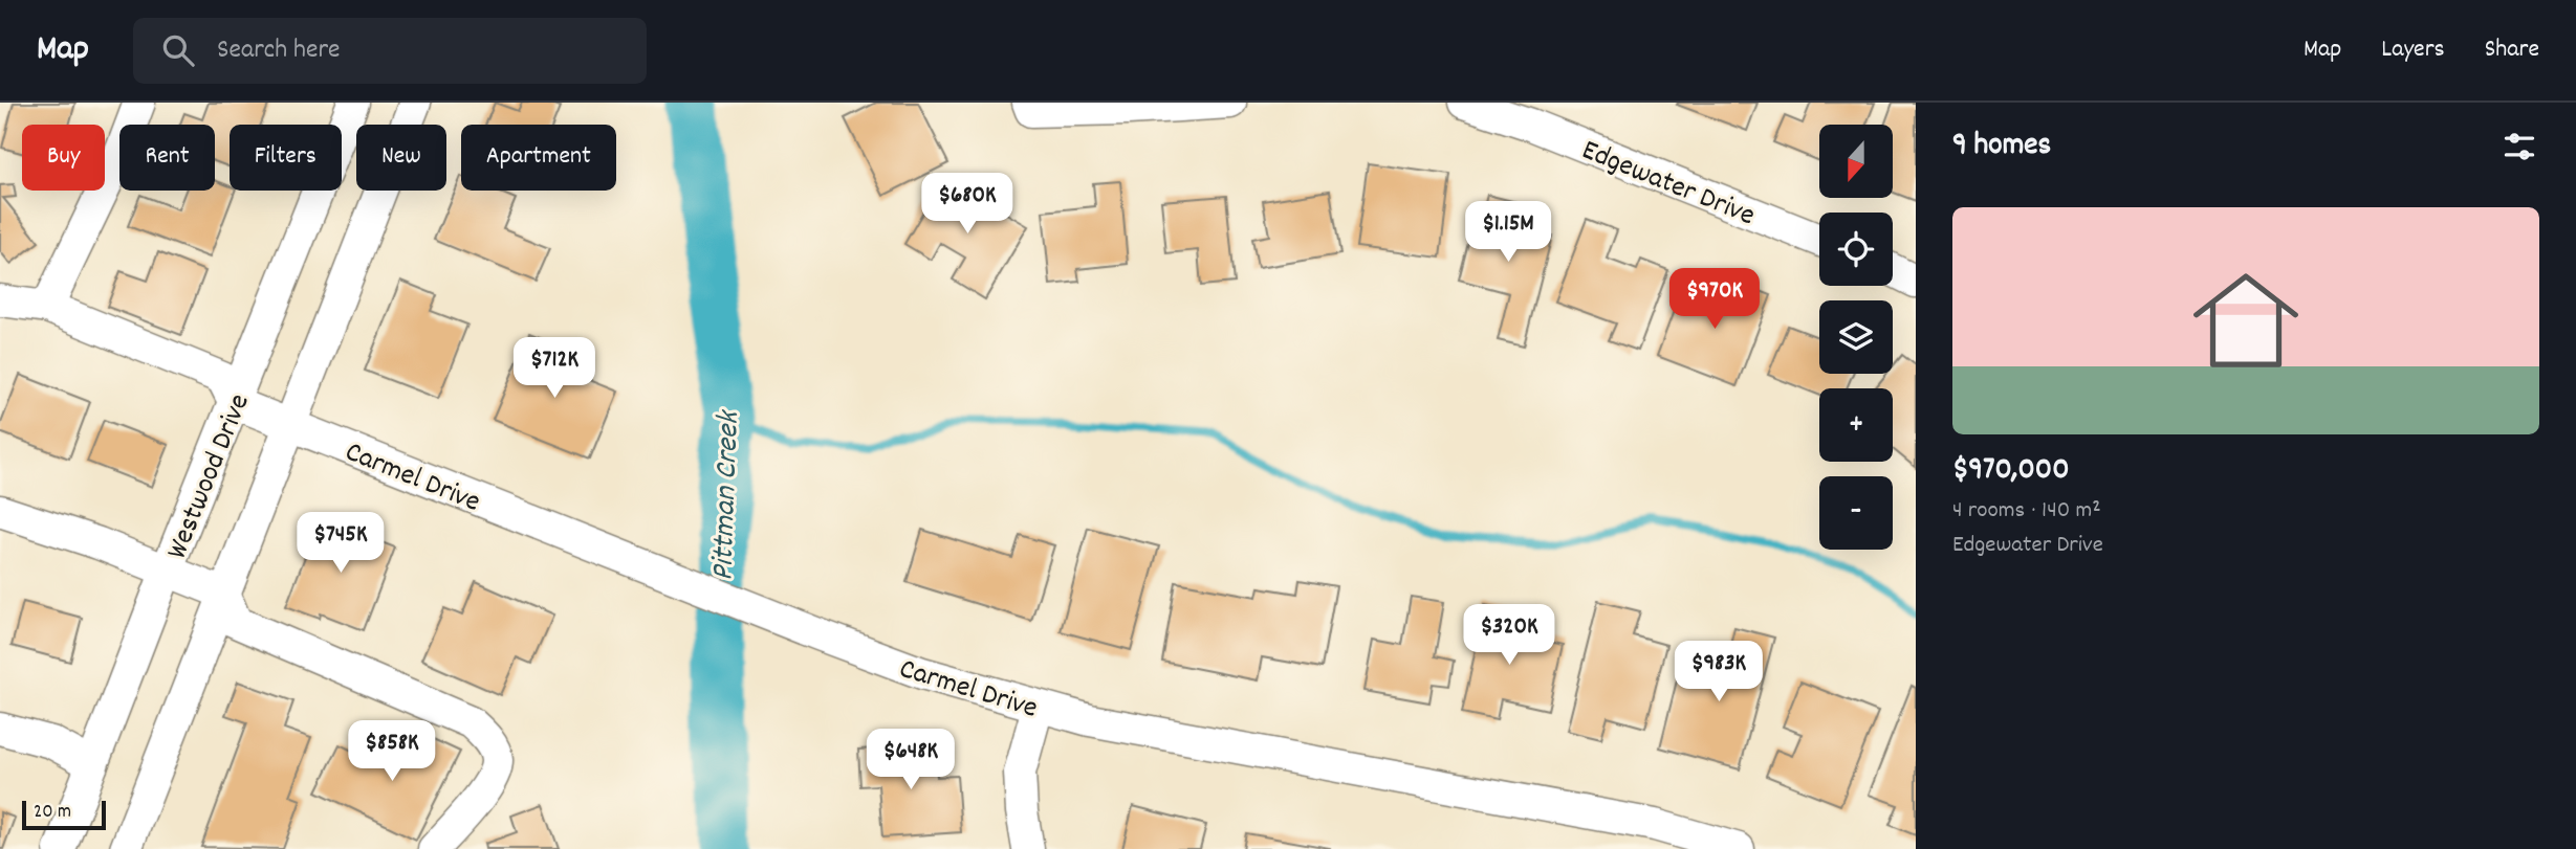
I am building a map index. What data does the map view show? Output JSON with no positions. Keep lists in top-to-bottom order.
{
  "streets": {
    "street": ["Edgewater Drive", "Carmel Drive", "Westwood Drive"]
  },
  "crossings": [
    ["Carmel Drive", "Westwood Drive"]
  ],
  "water": ["Pittman Creek"],
  "scale_bar": "20 m",
  "north": "bottom",
  "page": {
    "header": "Map",
    "search": "Search here",
    "nav": ["Map", "Layers", "Share"],
    "heading": "9 homes",
    "map_buttons": ["+", "−"],
    "chip": [
      "Buy",
      "Rent",
      "Filters",
      "New",
      "Apartment"
    ],
    "price": [
      "$680K",
      "$1.15M",
      "$970K",
      "$712K",
      "$745K",
      "$320K",
      "$983K",
      "$858K",
      "$648K"
    ],
    "list": [
      {
        "name": "$970,000",
        "note": "4 rooms · 140 m² · Edgewater Drive"
      }
    ],
    "scale": "20 m"
  }
}
